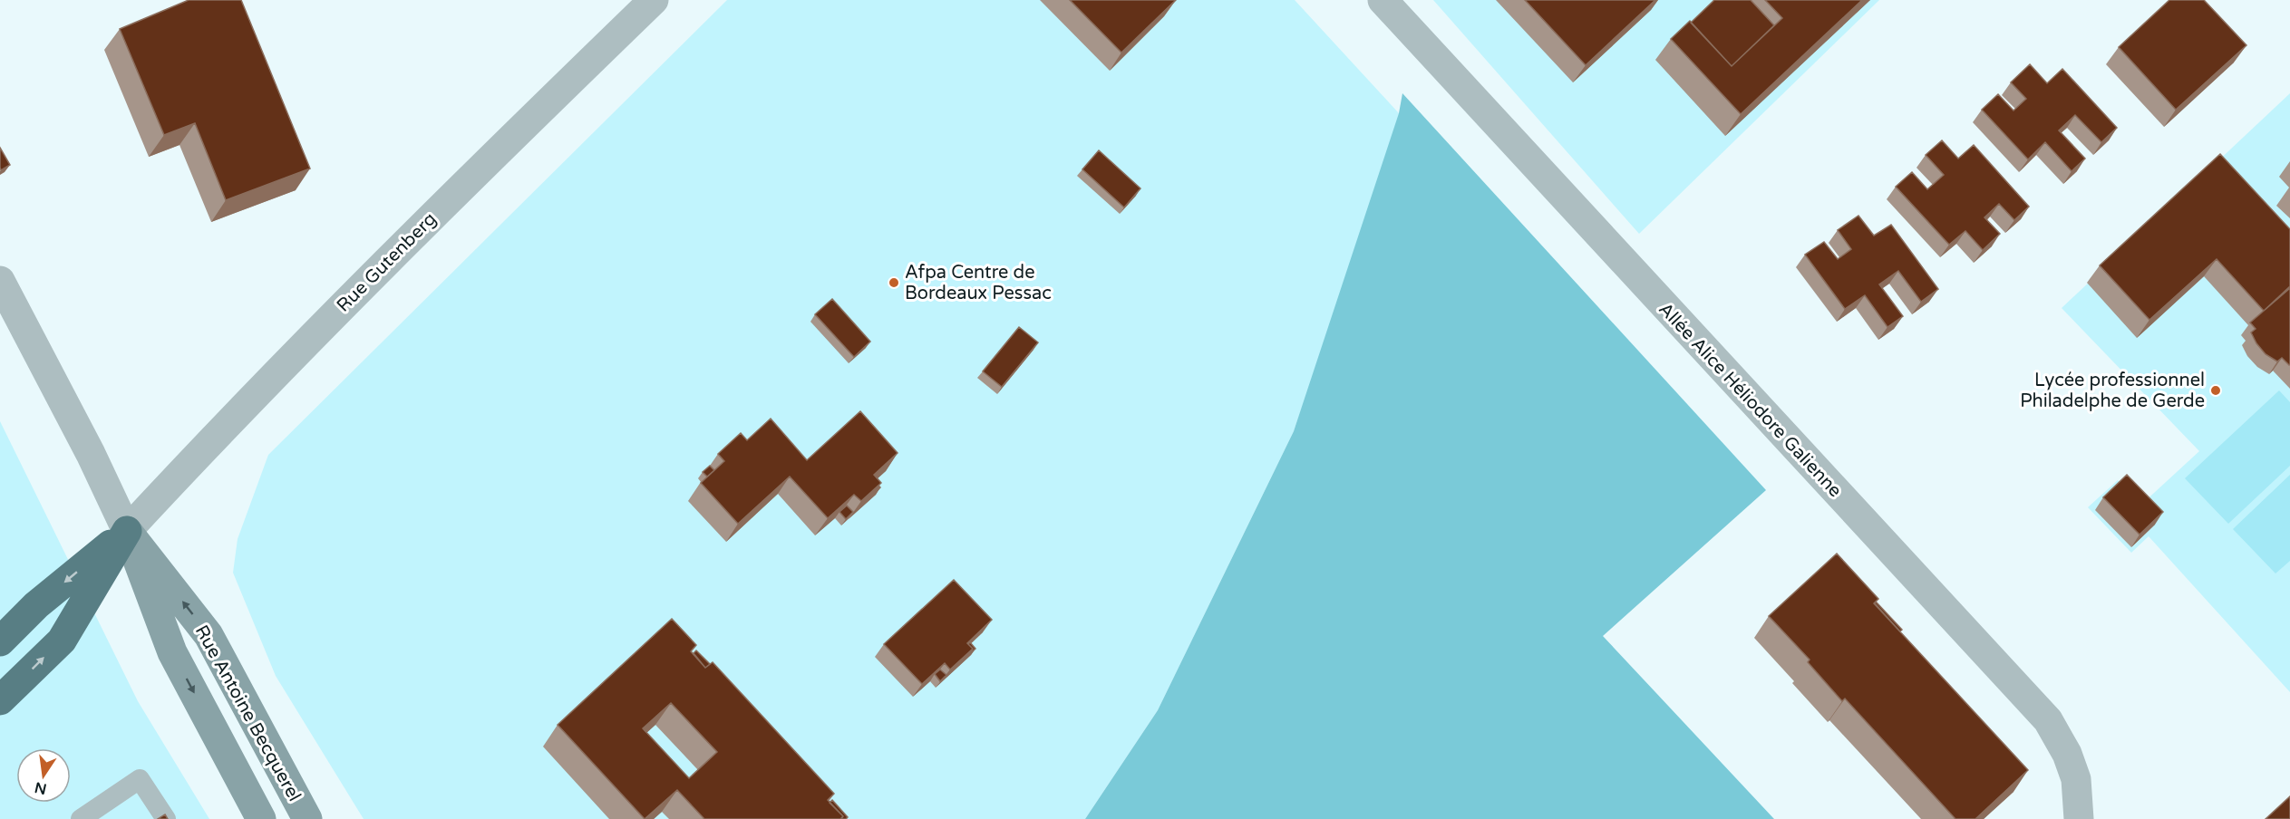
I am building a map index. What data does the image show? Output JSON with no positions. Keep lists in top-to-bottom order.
{
  "streets": {
    "main road": ["Rue Antoine Becquerel"],
    "street": ["Rue Gutenberg", "Allée Alice Héliodore Galienne"]
  },
  "crossings": [
    ["Rue Gutenberg", "Rue Antoine Becquerel"]
  ],
  "places": ["Afpa Centre de Bordeaux Pessac", "Lycée professionnel Philadelphe de Gerde"],
  "north": "bottom"
}
